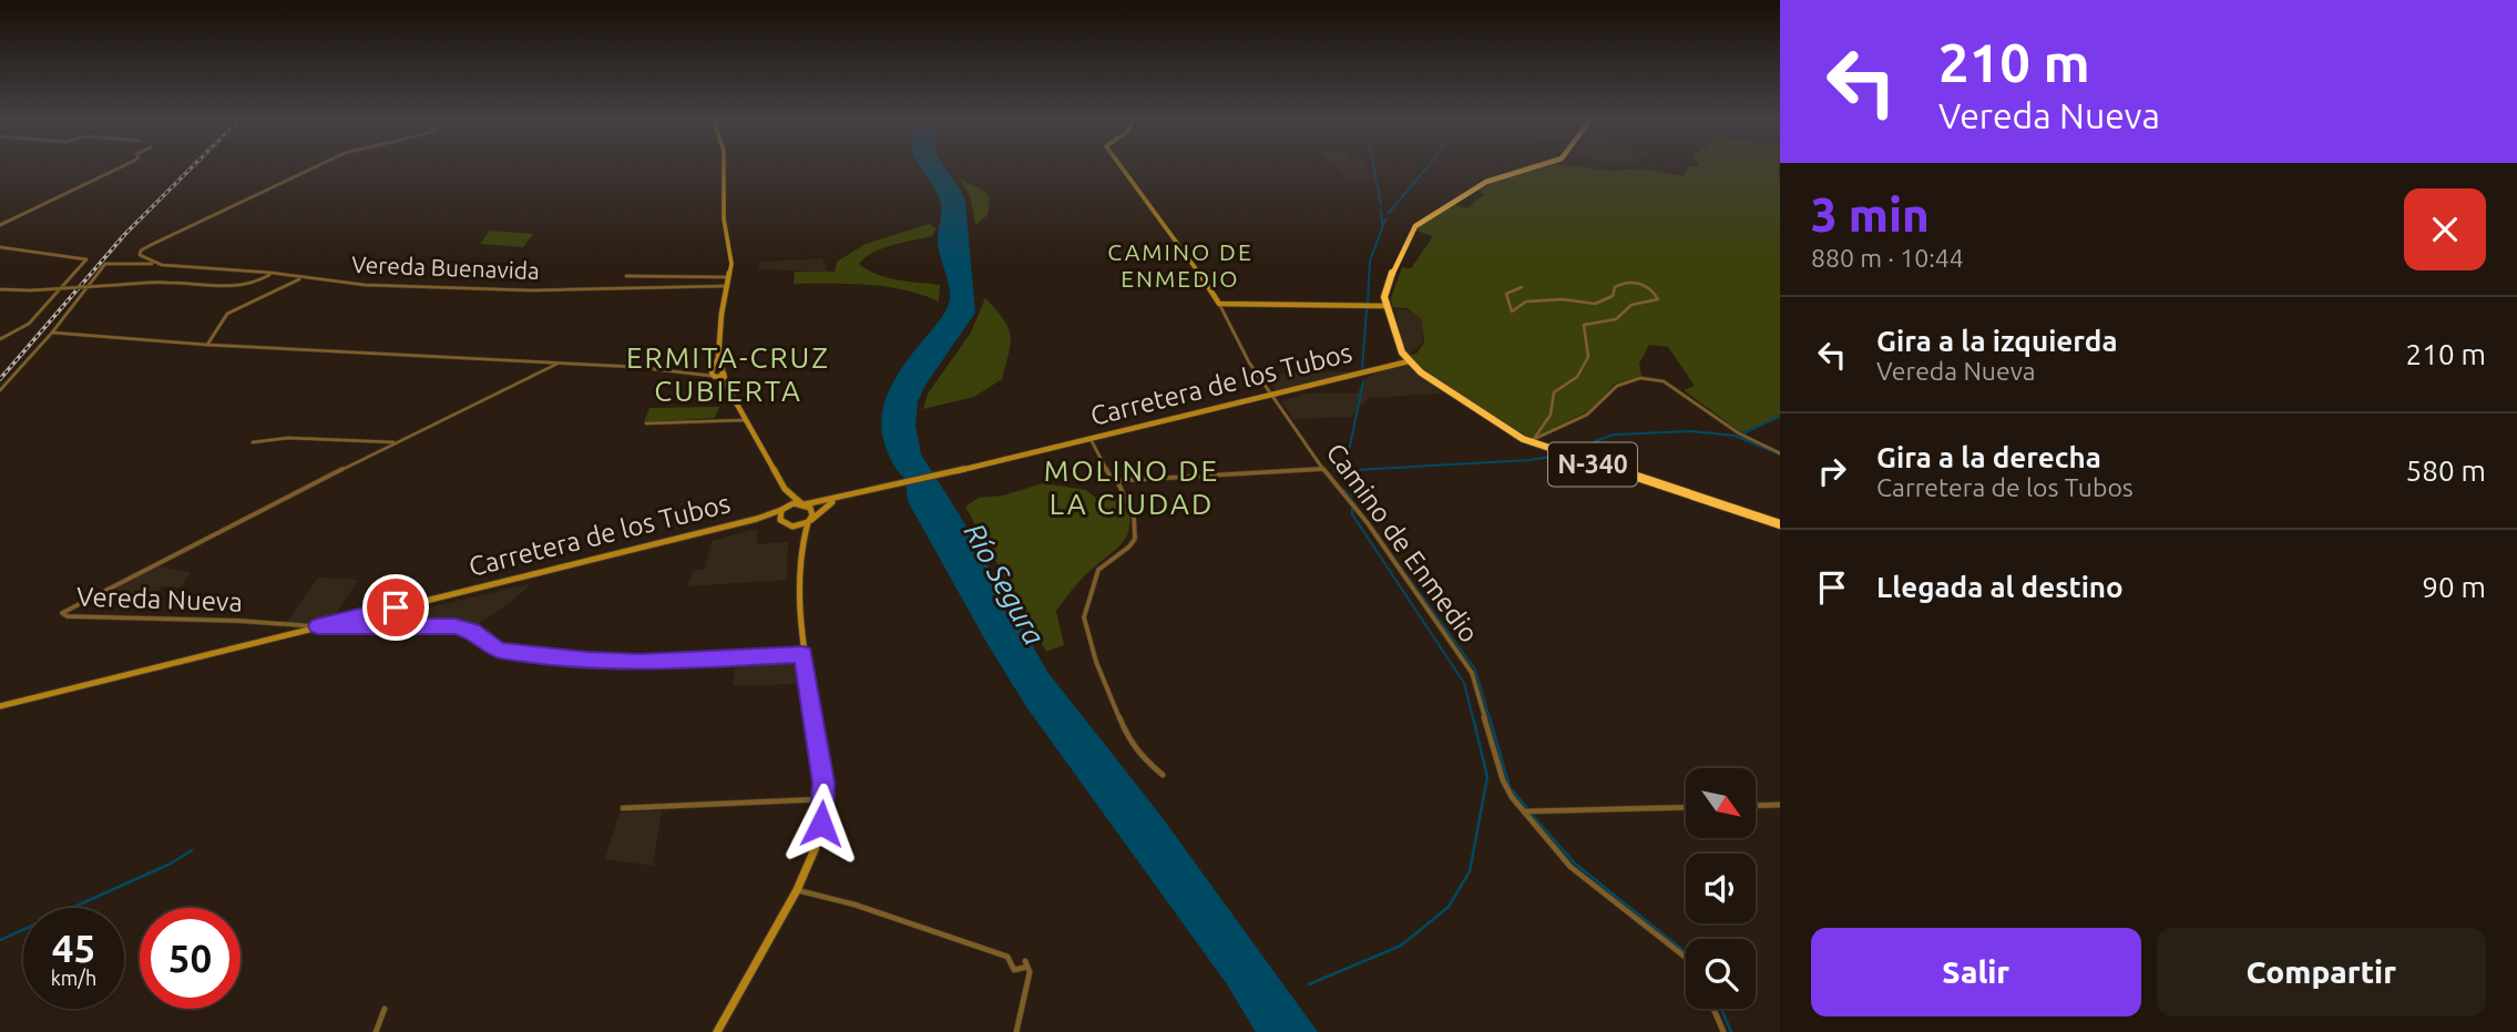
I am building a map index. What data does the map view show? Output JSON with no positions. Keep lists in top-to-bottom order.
{
  "streets": {
    "highway": ["N-340"],
    "main road": ["Carretera de los Tubos", "Camino de Enmedio"],
    "street": ["Vereda Buenavida", "Vereda Nueva"]
  },
  "crossings": [
    ["Carretera de los Tubos", "N-340"],
    ["Carretera de los Tubos", "Camino de Enmedio"],
    ["Carretera de los Tubos", "Vereda Nueva"]
  ],
  "districts": ["CAMINO DE ENMEDIO", "ERMITA-CRUZ CUBIERTA", "MOLINO DE LA CIUDAD"],
  "water": ["Río Segura"],
  "north": "bottom right",
  "page": {
    "turn": ["210 m", "Vereda Nueva"],
    "heading": ["3 min", "880 m · 10:44"],
    "list": [
      {
        "name": "Gira a la izquierda",
        "note": "Vereda Nueva",
        "value": "210 m"
      },
      {
        "name": "Gira a la derecha",
        "note": "Carretera de los Tubos",
        "value": "580 m"
      },
      {
        "name": "Llegada al destino",
        "value": "90 m"
      }
    ],
    "speed": "45 km/h",
    "limit": "50",
    "buttons": ["Salir", "Compartir"]
  }
}
